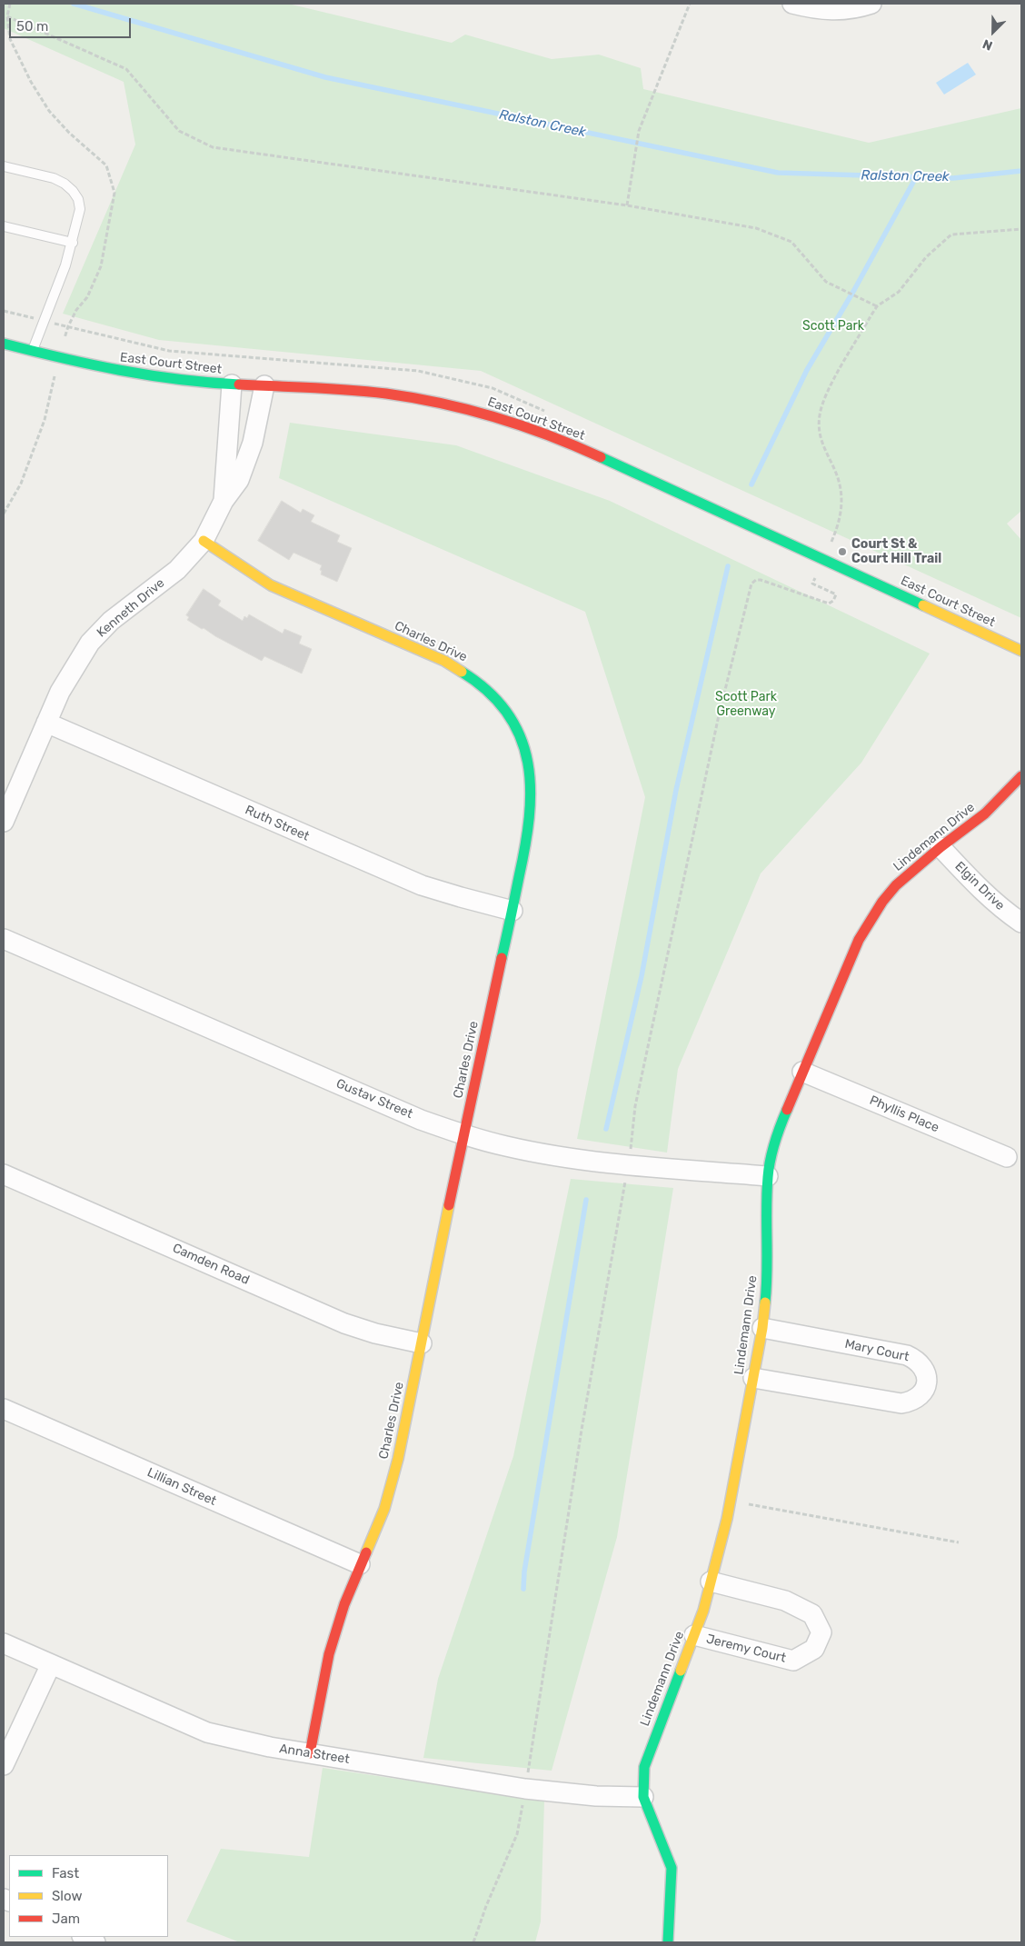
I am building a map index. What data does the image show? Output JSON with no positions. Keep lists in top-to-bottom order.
{
  "streets": {
    "street": [
      "East Court Street",
      "Kenneth Drive",
      "Charles Drive",
      "Ruth Street",
      "Lindemann Drive",
      "Elgin Drive",
      "Gustav Street",
      "Phyllis Place",
      "Camden Road",
      "Mary Court",
      "Lillian Street",
      "Jeremy Court",
      "Anna Street"
    ]
  },
  "crossings": [
    ["East Court Street", "Kenneth Drive"],
    ["Kenneth Drive", "Charles Drive"],
    ["Kenneth Drive", "Ruth Street"],
    ["Charles Drive", "Ruth Street"],
    ["Charles Drive", "Gustav Street"],
    ["Charles Drive", "Camden Road"],
    ["Charles Drive", "Lillian Street"],
    ["Charles Drive", "Anna Street"],
    ["Lindemann Drive", "Elgin Drive"],
    ["Lindemann Drive", "Gustav Street"],
    ["Lindemann Drive", "Phyllis Place"],
    ["Lindemann Drive", "Mary Court"],
    ["Lindemann Drive", "Jeremy Court"],
    ["Lindemann Drive", "Anna Street"]
  ],
  "water": ["Ralston Creek"],
  "parks": ["Scott Park", "Scott Park Greenway"],
  "places": ["Court St & Court Hill Trail"],
  "legend": ["Fast", "Slow", "Jam"],
  "scale_bar": "50 m",
  "north": "bottom left"
}
